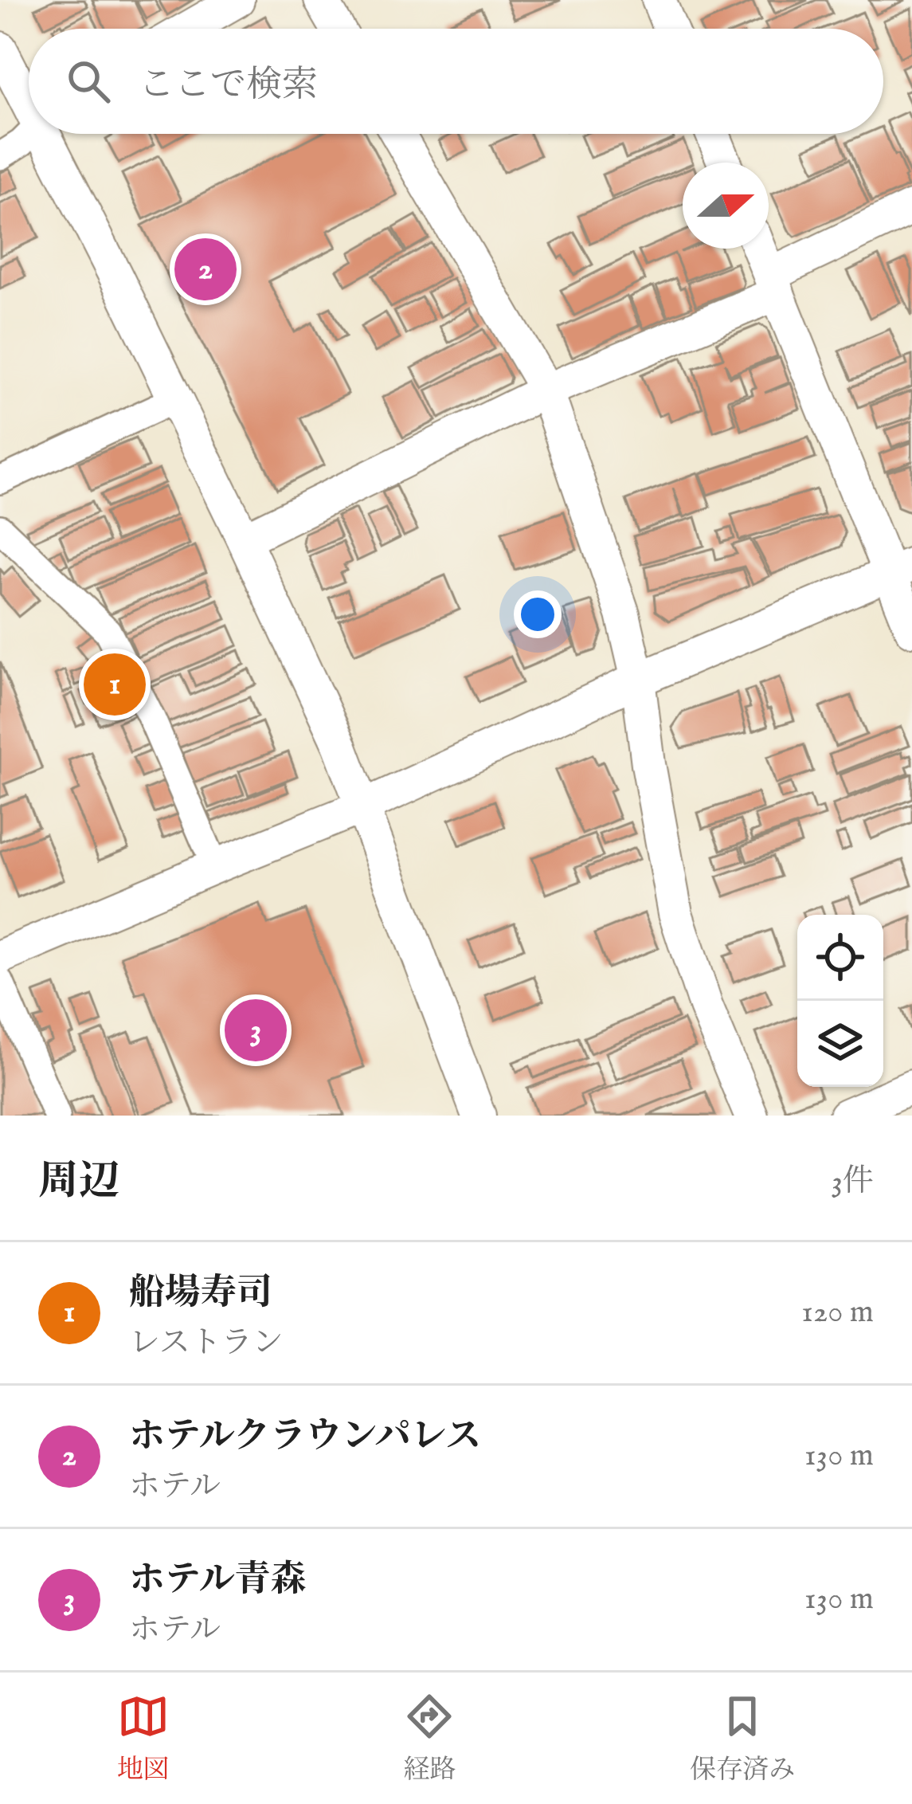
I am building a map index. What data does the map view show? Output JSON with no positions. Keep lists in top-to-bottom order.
{
  "north": "right",
  "page": {
    "search": "ここで検索",
    "pins": ["2", "1", "3"],
    "heading": ["周辺", "3件"],
    "list": [
      {
        "mark": "1",
        "name": "船場寿司",
        "note": "レストラン",
        "value": "120 m"
      },
      {
        "mark": "2",
        "name": "ホテルクラウンパレス",
        "note": "ホテル",
        "value": "130 m"
      },
      {
        "mark": "3",
        "name": "ホテル青森",
        "note": "ホテル",
        "value": "130 m"
      }
    ],
    "nav": ["地図", "経路", "保存済み"]
  }
}
